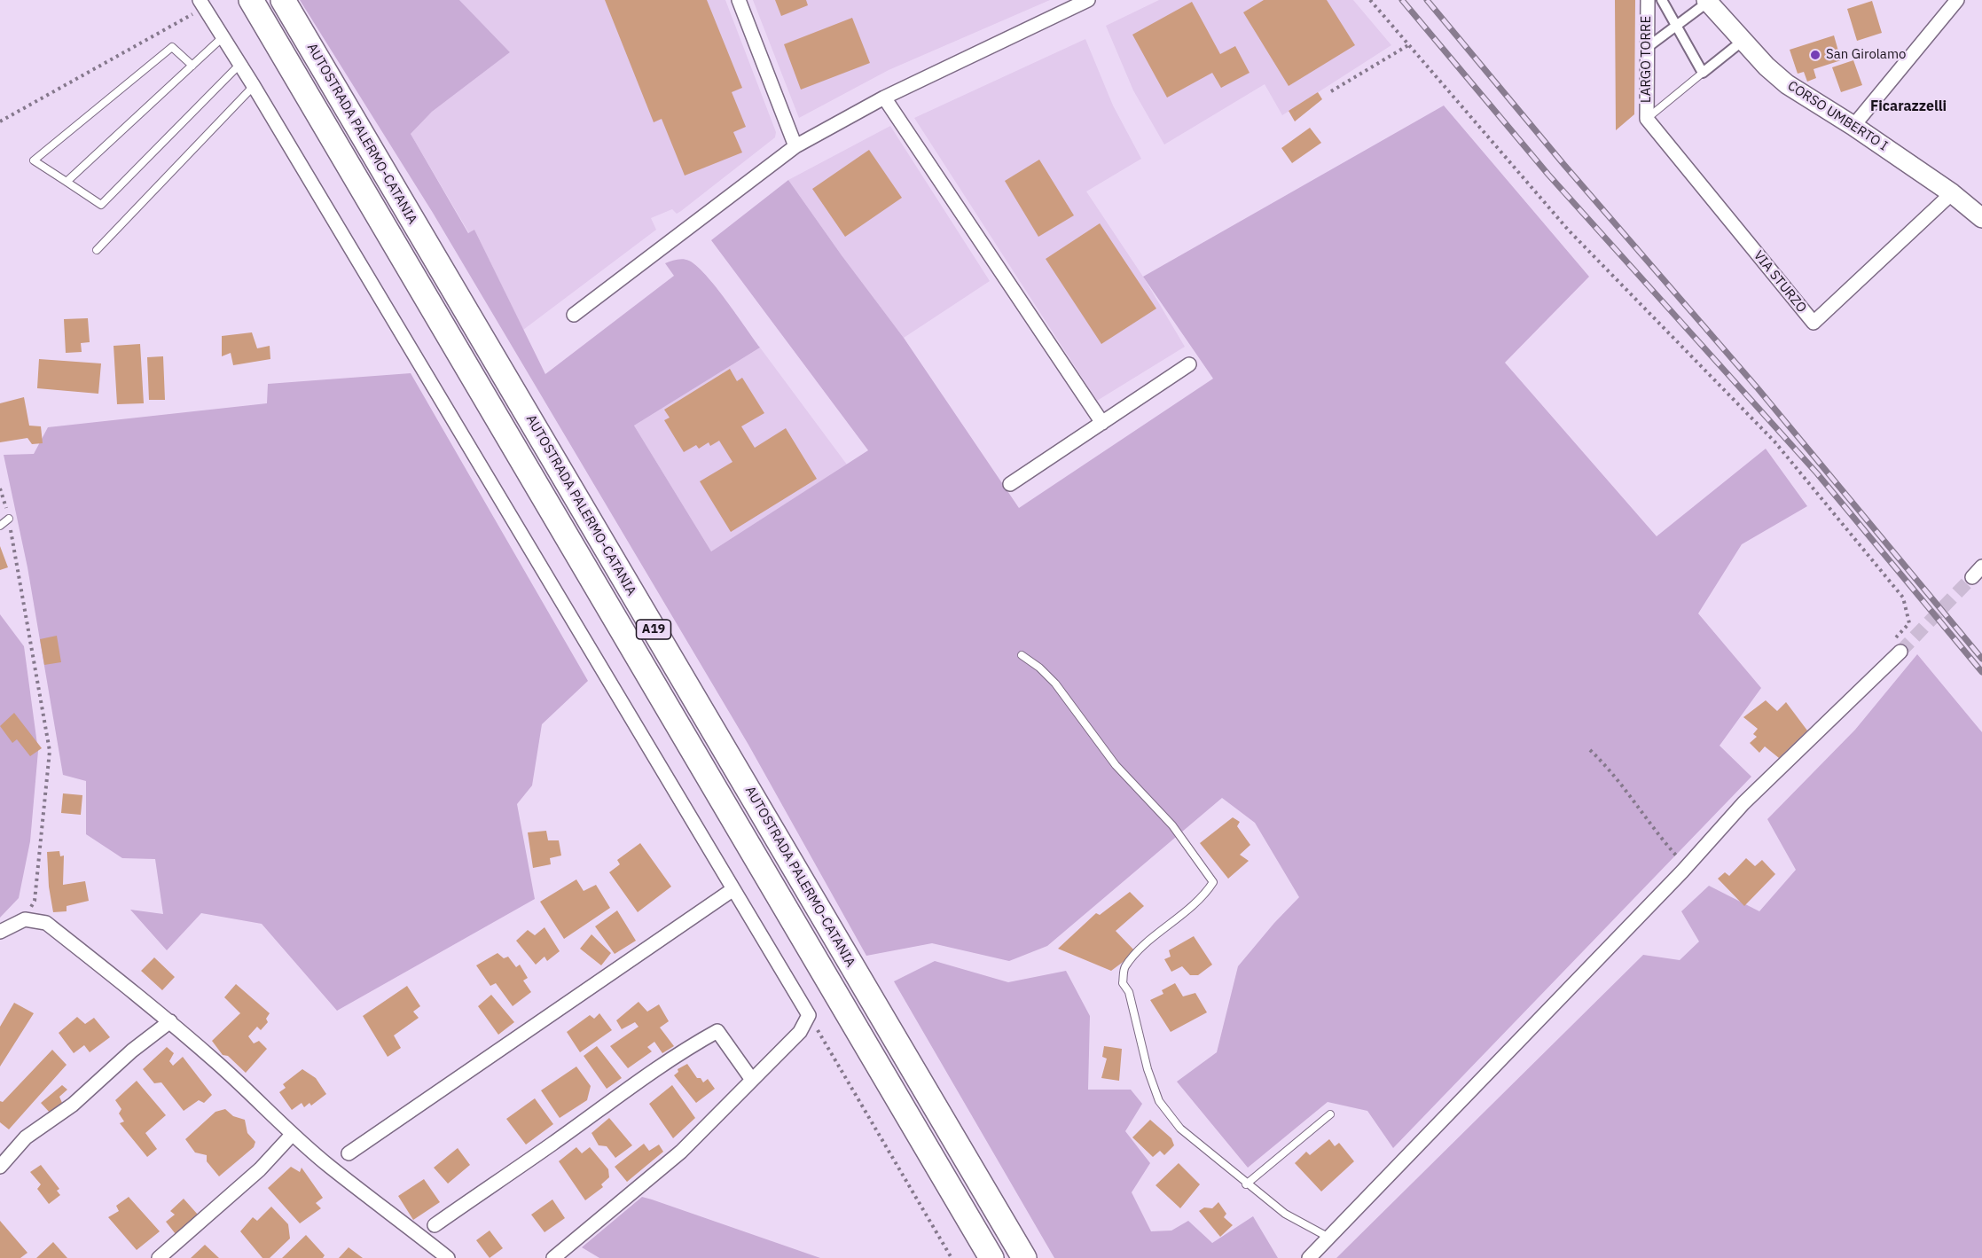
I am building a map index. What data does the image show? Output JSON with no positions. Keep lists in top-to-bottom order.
{
  "streets": {
    "highway": ["AUTOSTRADA PALERMO-CATANIA", "A19"],
    "main road": ["CORSO UMBERTO I"],
    "street": ["LARGO TORRE", "VIA STURZO"]
  },
  "crossings": [
    ["LARGO TORRE", "VIA STURZO"],
    ["CORSO UMBERTO I", "VIA STURZO"]
  ],
  "districts": ["Ficarazzelli"],
  "places": ["San Girolamo"]
}
